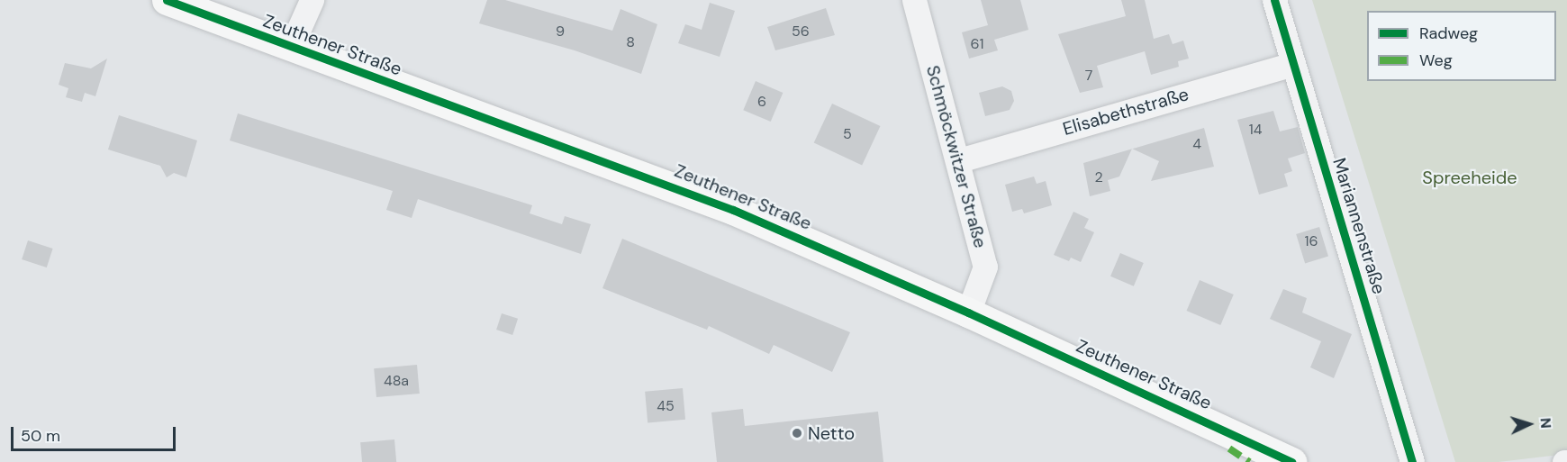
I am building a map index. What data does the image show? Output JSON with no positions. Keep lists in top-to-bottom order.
{
  "streets": {
    "main road": ["Zeuthener Straße"],
    "street": ["Elisabethstraße", "Schmöckwitzer Straße", "Mariannenstraße"]
  },
  "crossings": [
    ["Zeuthener Straße", "Schmöckwitzer Straße"],
    ["Elisabethstraße", "Schmöckwitzer Straße"],
    ["Elisabethstraße", "Mariannenstraße"]
  ],
  "parks": ["Spreeheide"],
  "places": ["Netto"],
  "house_numbers": [
    "9",
    "56",
    "8",
    "61",
    "7",
    "6",
    "14",
    "5",
    "4",
    "2",
    "16",
    "48a",
    "45"
  ],
  "legend": ["Radweg", "Weg"],
  "scale_bar": "50 m",
  "north": "right"
}
